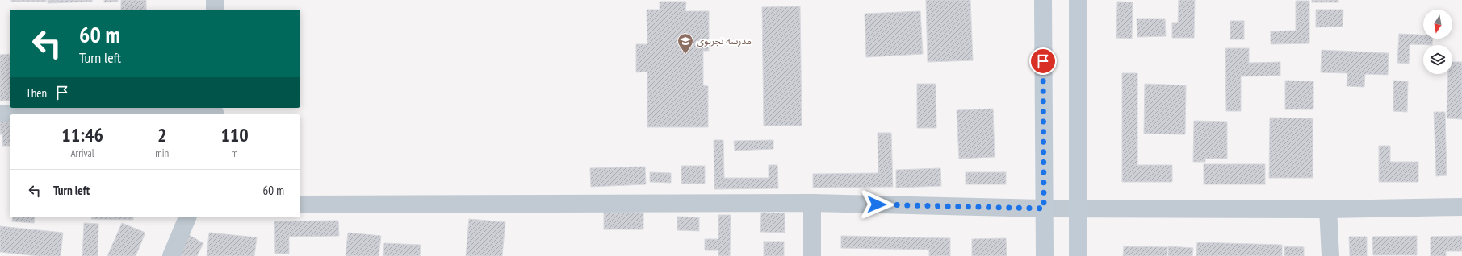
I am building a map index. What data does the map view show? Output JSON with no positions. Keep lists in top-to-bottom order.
{
  "places": {
    "school or university": ["مدرسه تجربوى"]
  },
  "north": "bottom",
  "page": {
    "turn": ["60 m", "Turn left"],
    "then": "Then",
    "eta": [
      "11:46",
      "Arrival",
      "2",
      "min",
      "110",
      "m"
    ],
    "list": [
      {
        "name": "Turn left",
        "value": "60 m"
      }
    ]
  }
}
